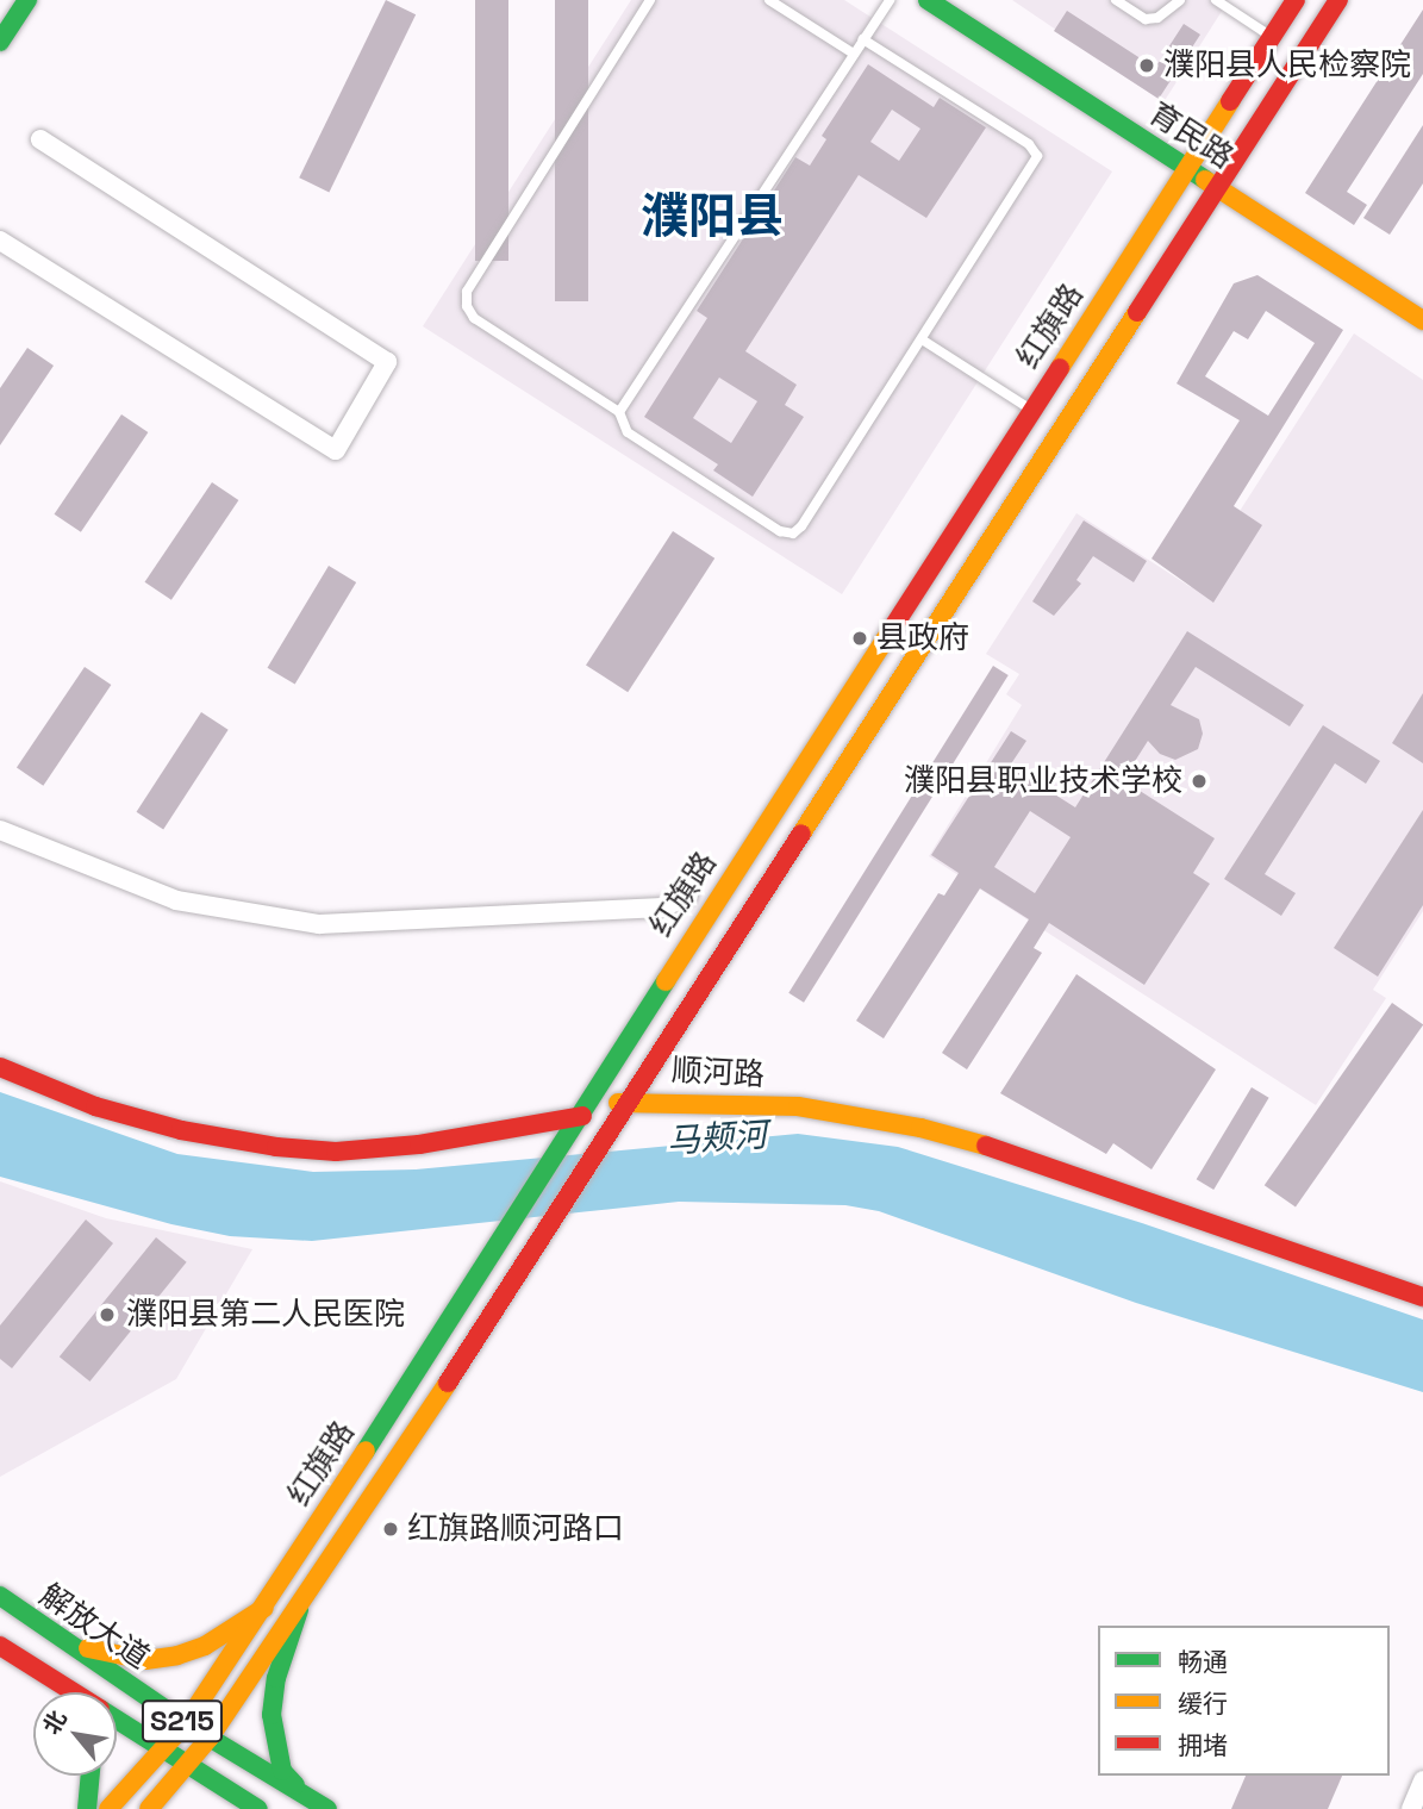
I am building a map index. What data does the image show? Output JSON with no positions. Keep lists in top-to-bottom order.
{
  "streets": {
    "main road": [
      "育民路",
      "红旗路",
      "顺河路",
      "解放大道",
      "S215"
    ]
  },
  "crossings": [
    ["育民路", "红旗路"],
    ["红旗路", "顺河路"],
    ["红旗路", "解放大道"]
  ],
  "districts": ["濮阳县"],
  "water": ["马颊河"],
  "places": [
    "濮阳县人民检察院",
    "县政府",
    "濮阳县职业技术学校",
    "濮阳县第二人民医院",
    "红旗路顺河路口"
  ],
  "legend": ["畅通", "缓行", "拥堵"],
  "north": "top left"
}
